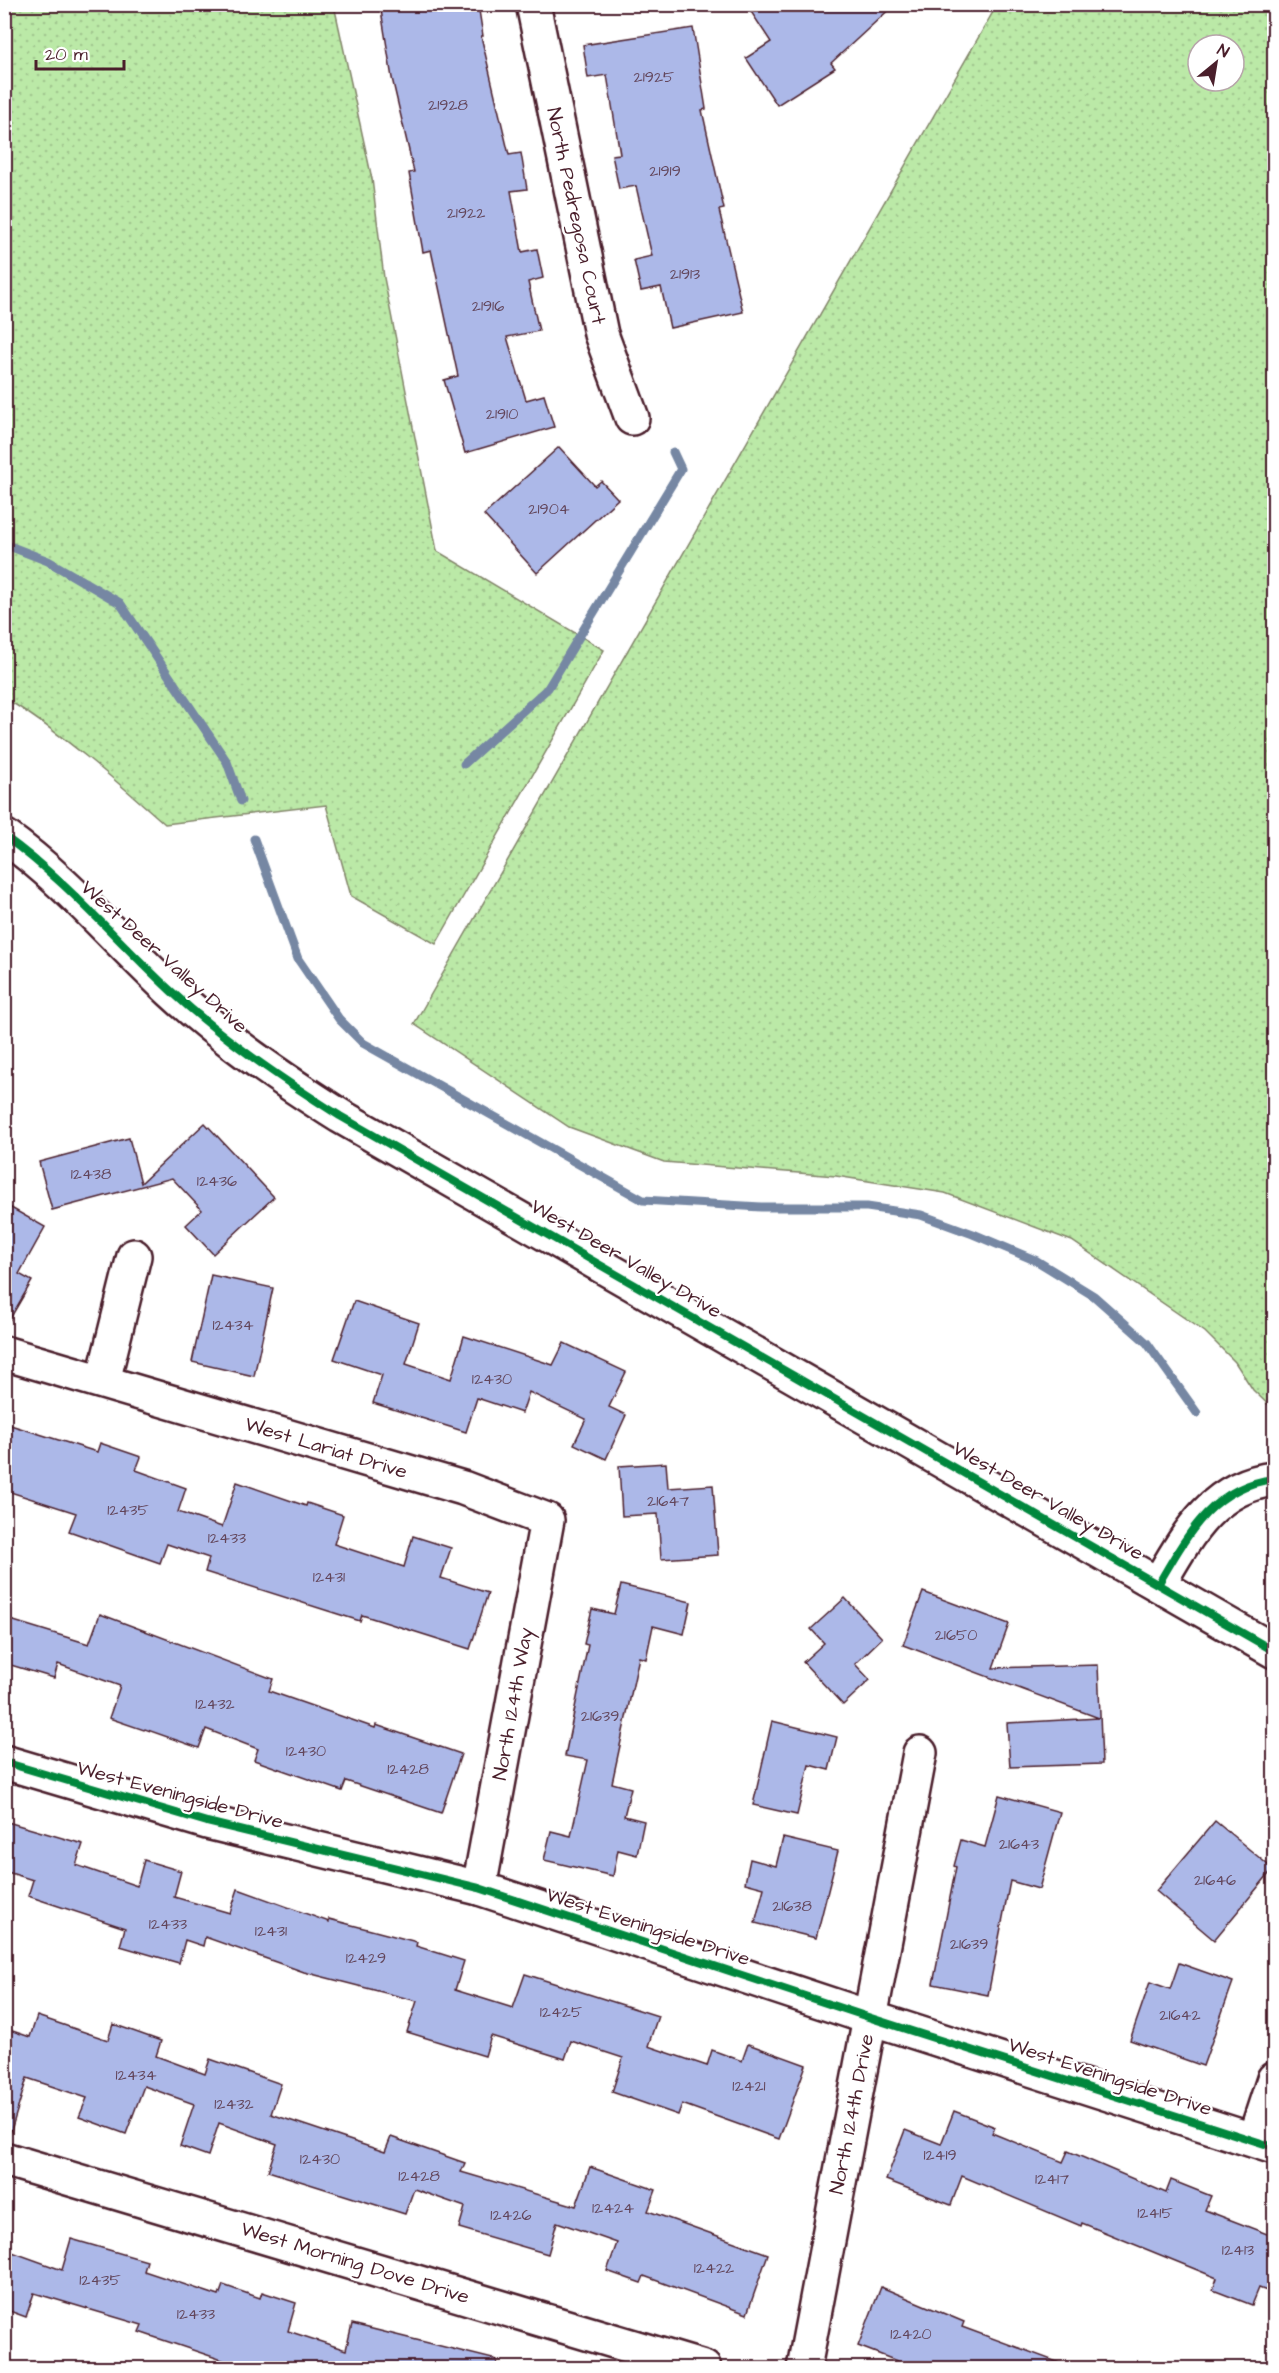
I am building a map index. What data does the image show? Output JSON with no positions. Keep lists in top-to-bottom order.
{
  "streets": {
    "street": [
      "North Pedregosa Court",
      "West Deer Valley Drive",
      "West Lariat Drive",
      "North 124th Way",
      "West Eveningside Drive",
      "North 124th Drive",
      "West Morning Dove Drive"
    ]
  },
  "crossings": [
    ["West Lariat Drive", "North 124th Way"],
    ["North 124th Way", "West Eveningside Drive"],
    ["West Eveningside Drive", "North 124th Drive"]
  ],
  "house_numbers": [
    "21925",
    "21928",
    "21919",
    "21922",
    "21913",
    "21916",
    "21910",
    "21904",
    "12438",
    "12436",
    "12434",
    "12430",
    "21647",
    "12435",
    "12433",
    "12431",
    "21650",
    "12432",
    "21639",
    "12430",
    "12428",
    "21643",
    "21646",
    "21638",
    "12433",
    "12431",
    "21639",
    "12429",
    "12425",
    "21642",
    "12434",
    "12421",
    "12432",
    "12419",
    "12430",
    "12428",
    "12417",
    "12424",
    "12415",
    "12426",
    "12413",
    "12422",
    "12435",
    "12433",
    "12420"
  ],
  "scale_bar": "20 m",
  "north": "top right"
}
